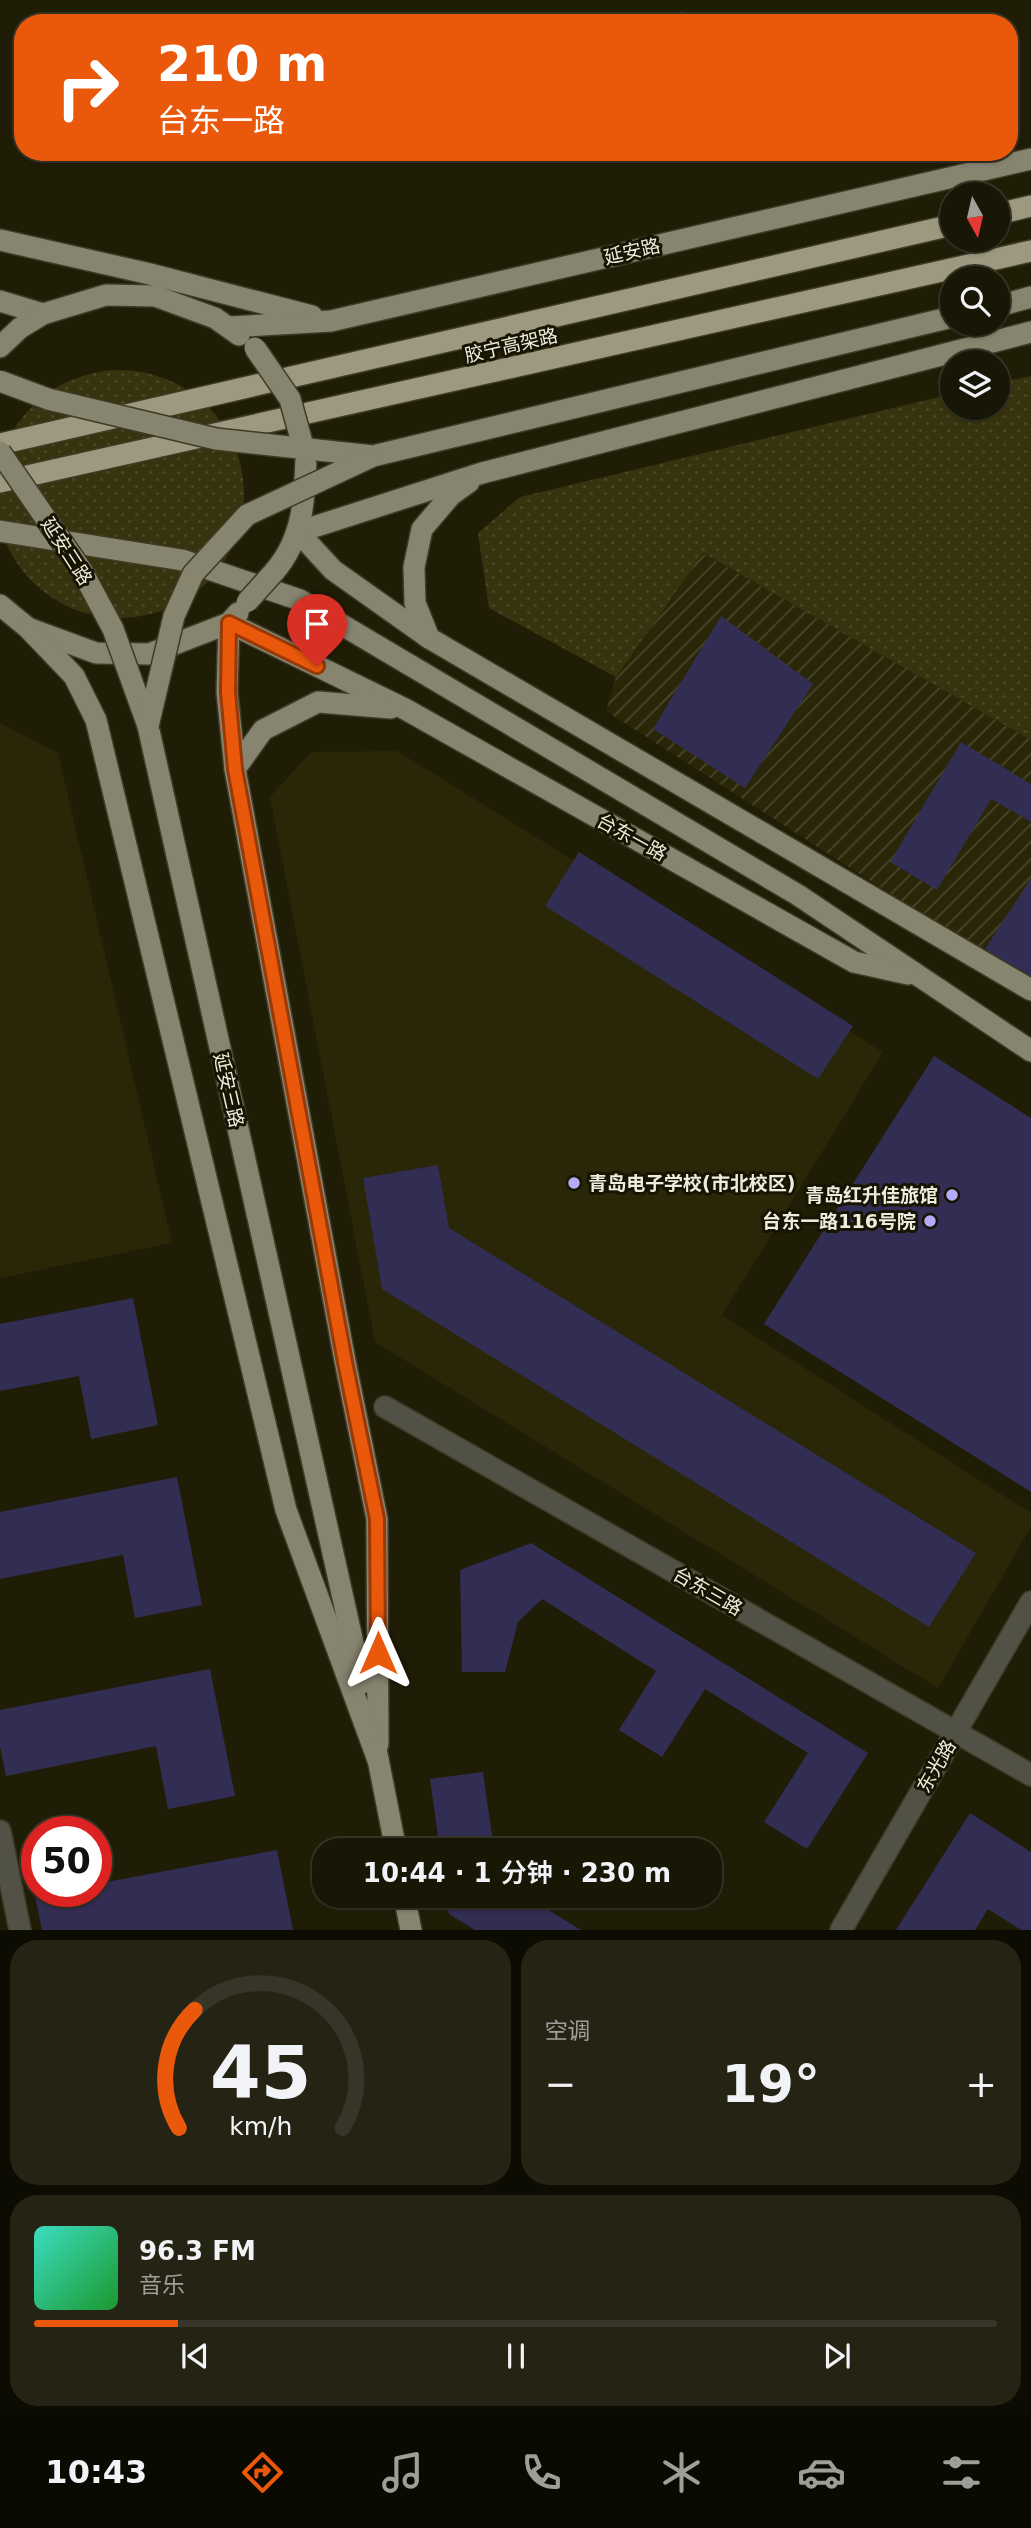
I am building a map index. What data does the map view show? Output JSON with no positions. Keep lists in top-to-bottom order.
{
  "streets": {
    "highway": ["胶宁高架路"],
    "main road": ["延安路", "延安三路", "台东一路"],
    "street": ["台东三路", "东光路"]
  },
  "crossings": [
    ["延安三路", "台东一路"],
    ["台东三路", "东光路"]
  ],
  "places": ["青岛电子学校(市北校区)", "青岛红升佳旅馆", "台东一路116号院"],
  "north": "bottom",
  "page": {
    "turn": ["210 m", "台东一路"],
    "limit": "50",
    "trip": "10:44 · 1 分钟 · 230 m",
    "tile": "空调",
    "heat": ["−", "19°", "+"],
    "song": ["96.3 FM", "音乐"],
    "tabs": "10:43",
    "gauge": ["45", "km/h"]
  }
}
